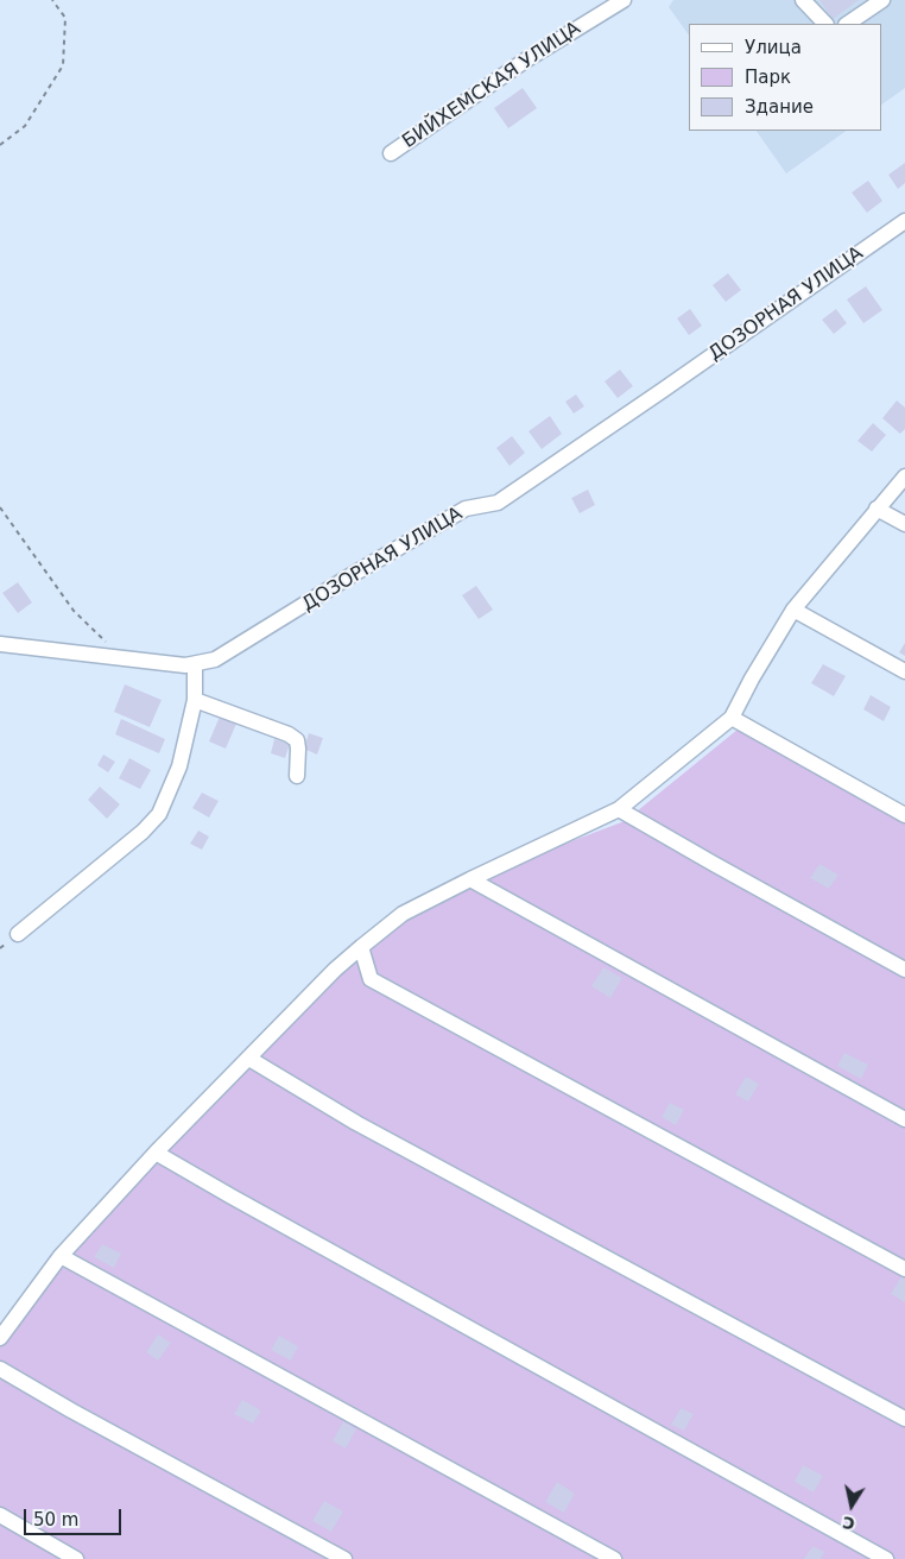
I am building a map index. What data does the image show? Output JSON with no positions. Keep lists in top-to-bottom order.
{
  "streets": {
    "street": ["БИЙХЕМСКАЯ УЛИЦА", "ДОЗОРНАЯ УЛИЦА"]
  },
  "legend": ["Улица", "Парк", "Здание"],
  "scale_bar": "50 m",
  "north": "bottom"
}
